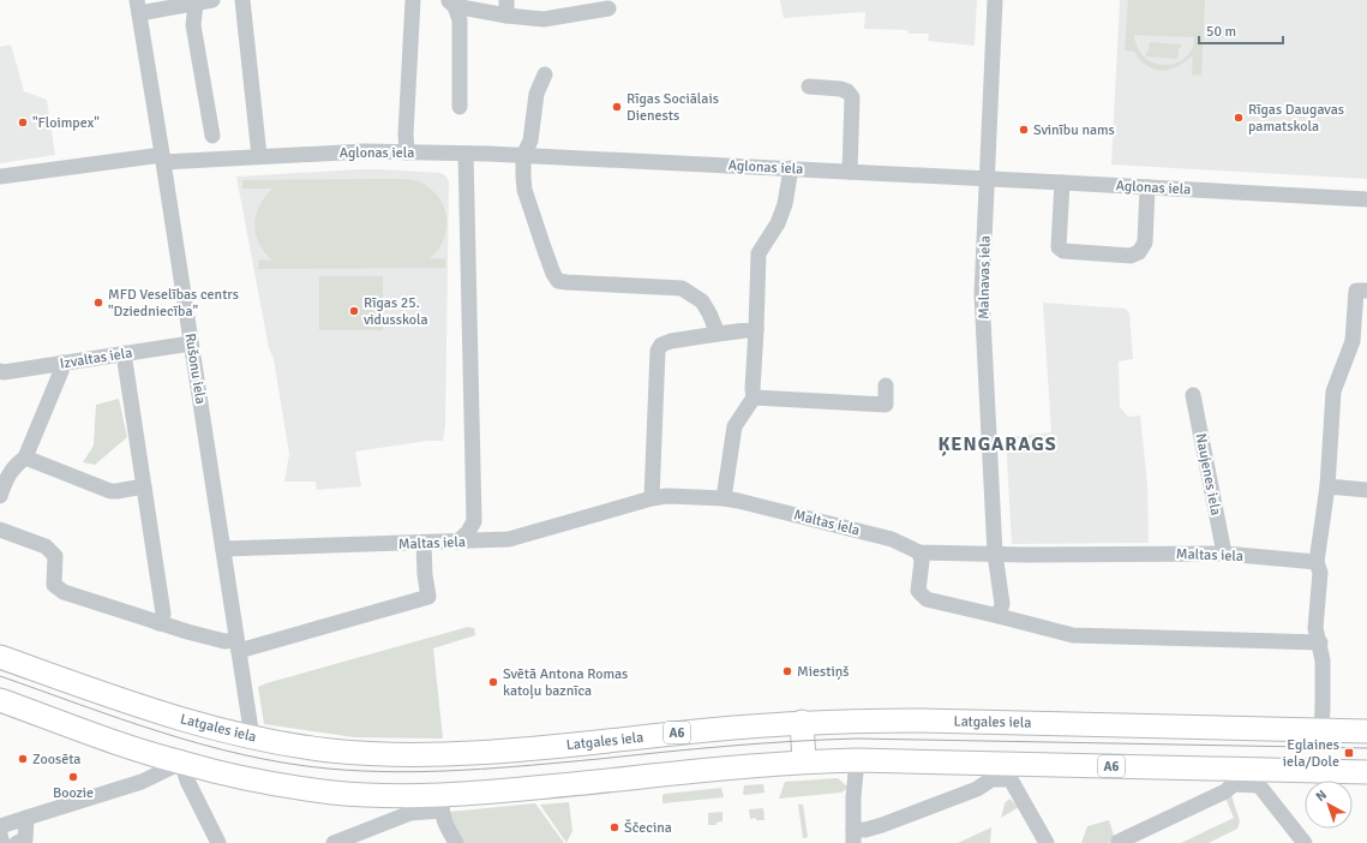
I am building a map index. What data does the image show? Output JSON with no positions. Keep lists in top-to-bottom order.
{
  "streets": {
    "highway": ["Latgales iela", "A6"],
    "street": [
      "Aglonas iela",
      "Malnavas iela",
      "Izvaltas iela",
      "Rušonu iela",
      "Naujenes iela",
      "Maltas iela"
    ]
  },
  "crossings": [
    ["Aglonas iela", "Malnavas iela"],
    ["Aglonas iela", "Rušonu iela"],
    ["Malnavas iela", "Maltas iela"],
    ["Izvaltas iela", "Rušonu iela"],
    ["Rušonu iela", "Maltas iela"],
    ["Rušonu iela", "Latgales iela"],
    ["Naujenes iela", "Maltas iela"]
  ],
  "districts": ["ĶENGARAGS"],
  "places": {
    "other": [
      "Rīgas Sociālais Dienests",
      "Rīgas Daugavas pamatskola",
      "\"Floimpex\"",
      "Svinību nams",
      "MFD Veselības centrs \"Dziedniecība\"",
      "Rīgas 25. vidusskola",
      "Miestiņš",
      "Svētā Antona Romas katoļu baznīca",
      "Zoosēta",
      "Boozie",
      "Ščecina"
    ],
    "transit": ["Eglaines iela/Dole"]
  },
  "scale_bar": "50 m",
  "north": "top left"
}
